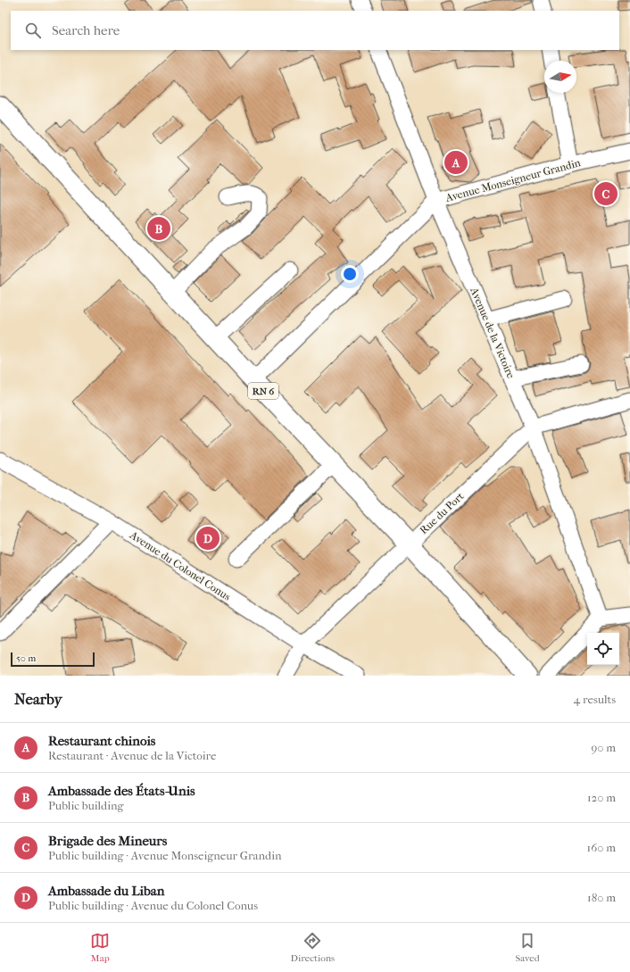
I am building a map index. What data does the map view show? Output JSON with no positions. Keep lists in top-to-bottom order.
{
  "streets": {
    "main road": ["RN 6"],
    "street": [
      "Avenue Monseigneur Grandin",
      "Avenue de la Victoire",
      "Rue du Port",
      "Avenue du Colonel Conus"
    ]
  },
  "crossings": [
    ["Avenue Monseigneur Grandin", "Avenue de la Victoire"],
    ["Avenue Monseigneur Grandin", "RN 6"],
    ["Avenue de la Victoire", "Rue du Port"],
    ["RN 6", "Rue du Port"],
    ["Rue du Port", "Avenue du Colonel Conus"]
  ],
  "scale_bar": "50 m",
  "north": "right",
  "page": {
    "search": "Search here",
    "pins": [
      "A",
      "C",
      "B",
      "D"
    ],
    "scale": "50 m",
    "heading": ["Nearby", "4 results"],
    "list": [
      {
        "mark": "A",
        "name": "Restaurant chinois",
        "note": "Restaurant · Avenue de la Victoire",
        "value": "90 m"
      },
      {
        "mark": "B",
        "name": "Ambassade des États-Unis",
        "note": "Public building",
        "value": "120 m"
      },
      {
        "mark": "C",
        "name": "Brigade des Mineurs",
        "note": "Public building · Avenue Monseigneur Grandin",
        "value": "160 m"
      },
      {
        "mark": "D",
        "name": "Ambassade du Liban",
        "note": "Public building · Avenue du Colonel Conus",
        "value": "180 m"
      }
    ],
    "nav": ["Map", "Directions", "Saved"]
  }
}
